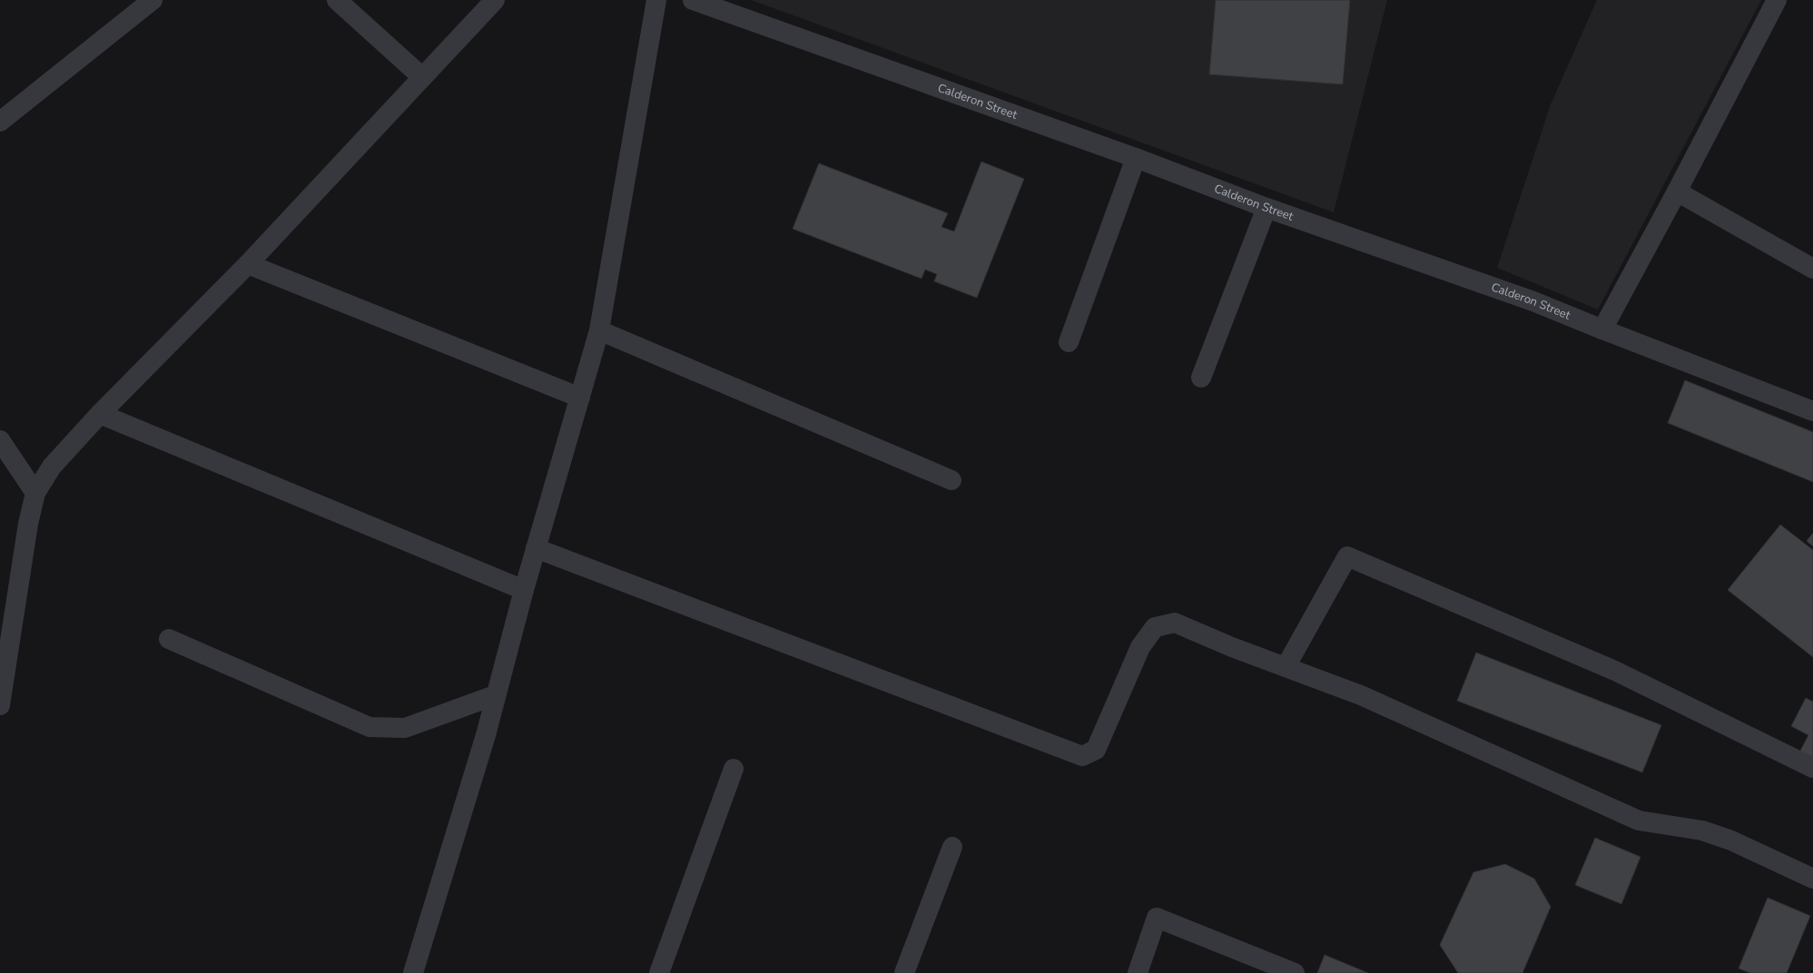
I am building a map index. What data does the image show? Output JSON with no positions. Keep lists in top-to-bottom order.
{
  "streets": {
    "street": ["Calderon Street"]
  }
}
